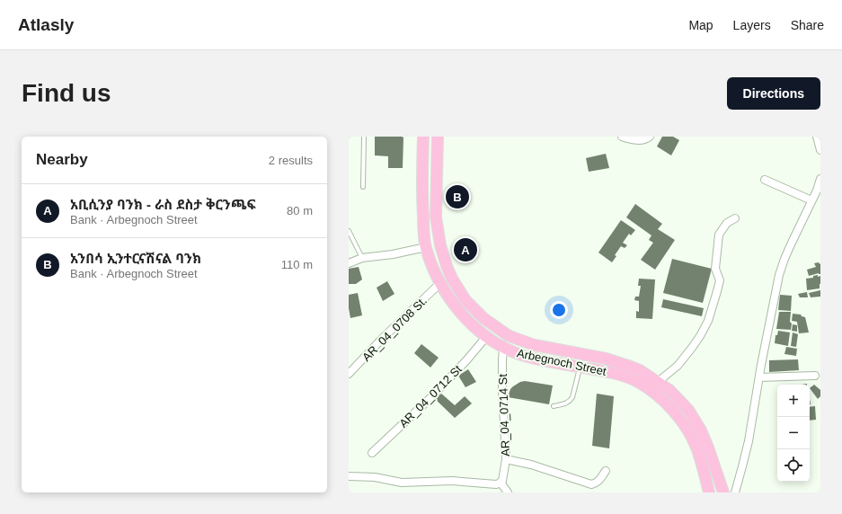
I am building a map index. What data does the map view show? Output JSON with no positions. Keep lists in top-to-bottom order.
{
  "streets": {
    "main road": ["Arbegnoch Street"],
    "street": ["AR_04_0708 St.", "AR_04_0712 St", "AR_04_0714 St"]
  },
  "crossings": [
    ["AR_04_0708 St.", "Arbegnoch Street"],
    ["Arbegnoch Street", "AR_04_0712 St"],
    ["Arbegnoch Street", "AR_04_0714 St"]
  ],
  "page": {
    "header": "Atlasly",
    "nav": ["Map", "Layers", "Share"],
    "buttons": "Directions",
    "title": "Find us",
    "heading": ["Nearby", "2 results"],
    "list": [
      {
        "mark": "A",
        "name": "አቢሲንያ ባንክ - ራስ ደስታ ቅርንጫፍ",
        "note": "Bank · Arbegnoch Street",
        "value": "80 m"
      },
      {
        "mark": "B",
        "name": "አንበሳ ኢንተርናሽናል ባንክ",
        "note": "Bank · Arbegnoch Street",
        "value": "110 m"
      }
    ],
    "pins": ["B", "A"],
    "map_buttons": ["+", "−"]
  }
}
